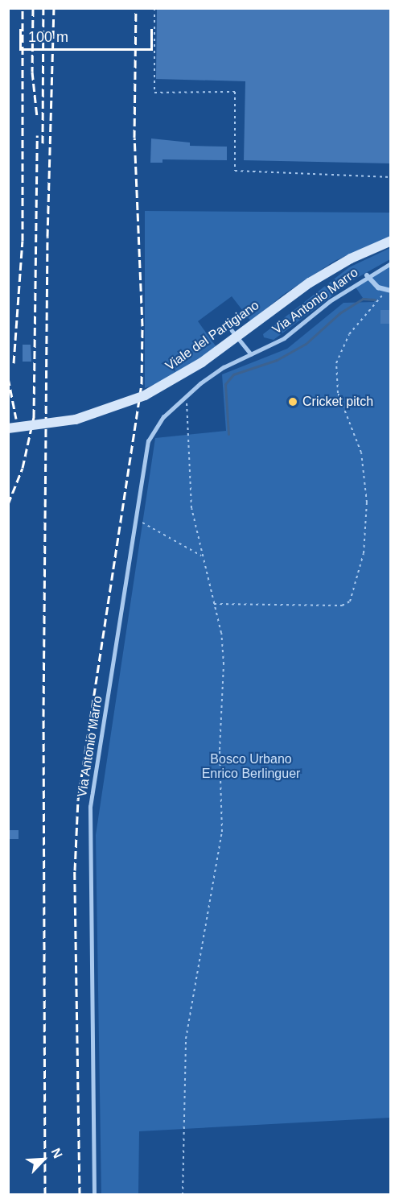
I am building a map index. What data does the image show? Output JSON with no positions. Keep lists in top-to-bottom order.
{
  "streets": {
    "main road": ["Viale del Partigiano"],
    "lane": ["Via Antonio Marro"]
  },
  "parks": ["Bosco Urbano Enrico Berlinguer"],
  "places": ["Cricket pitch"],
  "scale_bar": "100 m",
  "north": "top right"
}
